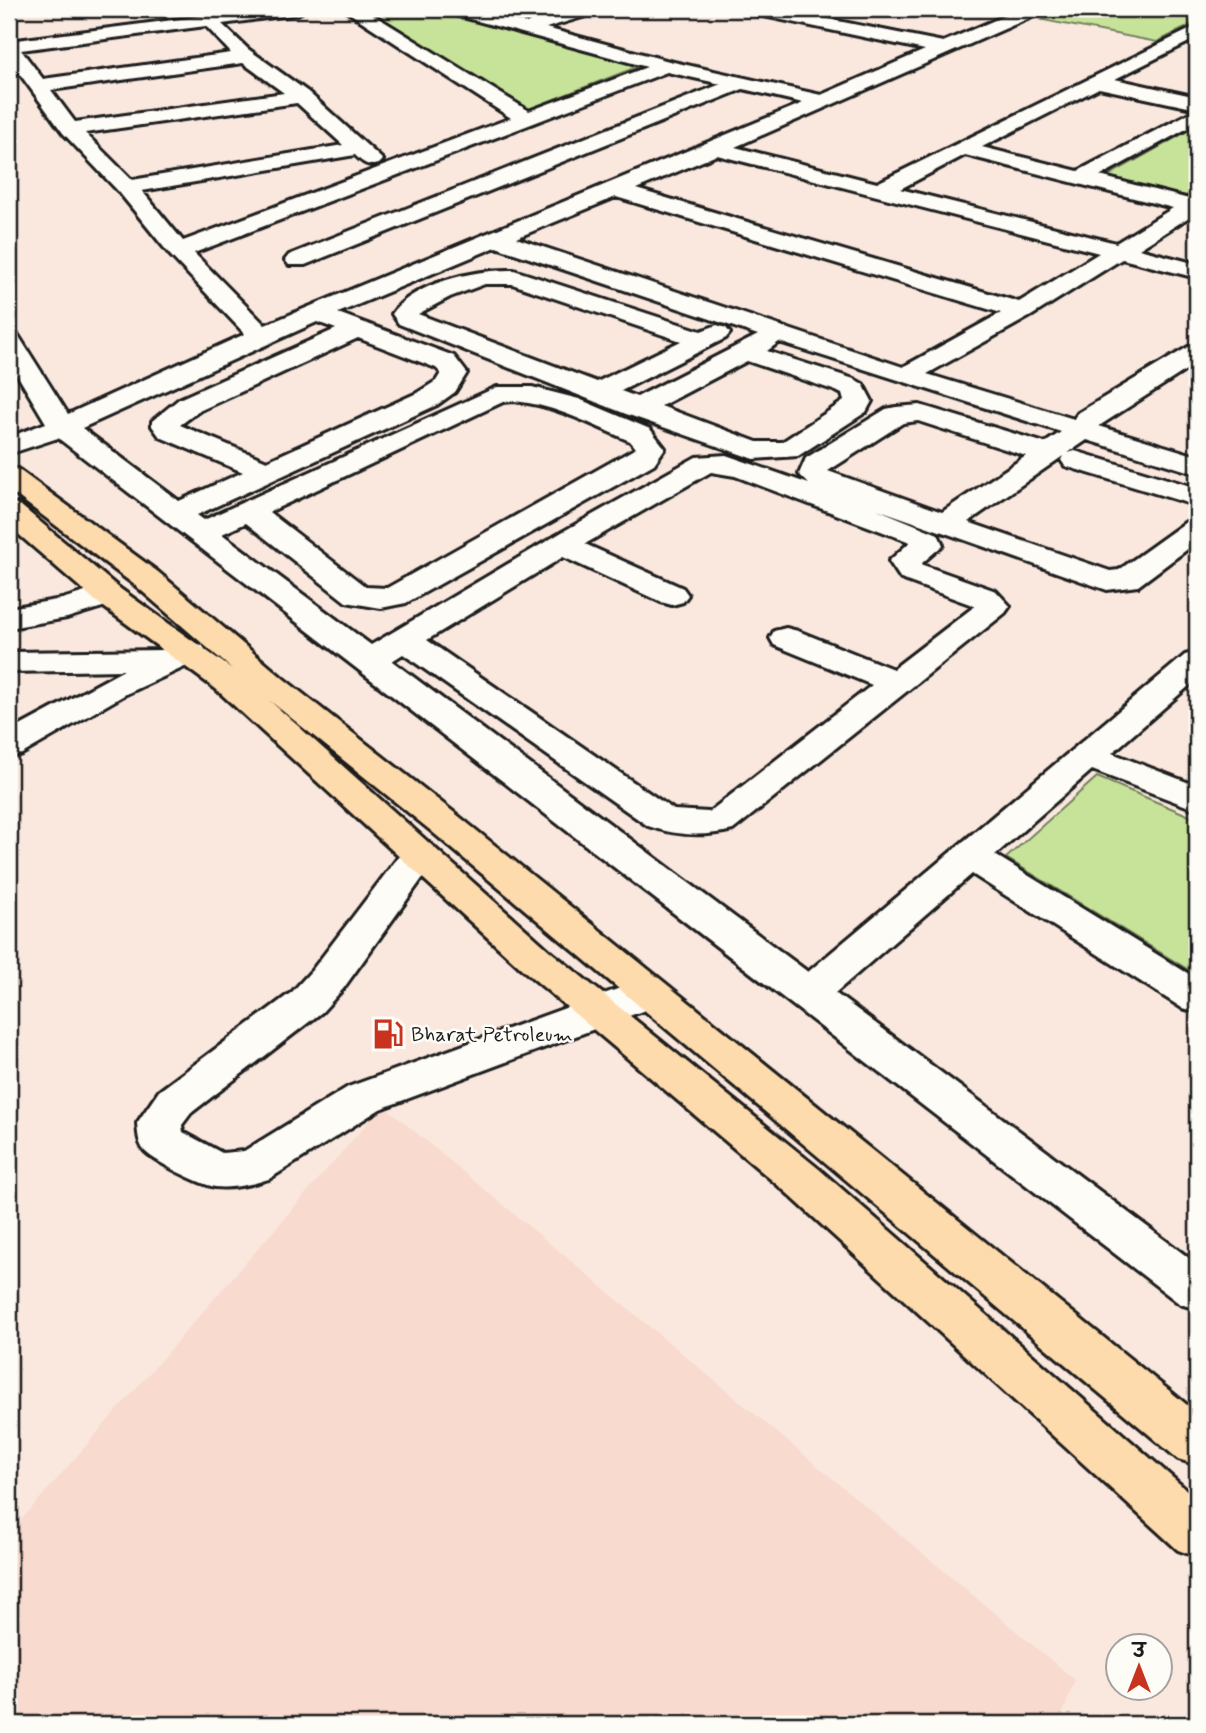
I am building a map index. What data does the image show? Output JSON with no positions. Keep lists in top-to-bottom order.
{
  "places": {
    "fuel station": ["Bharat Petroleum"]
  },
  "north": "top"
}
